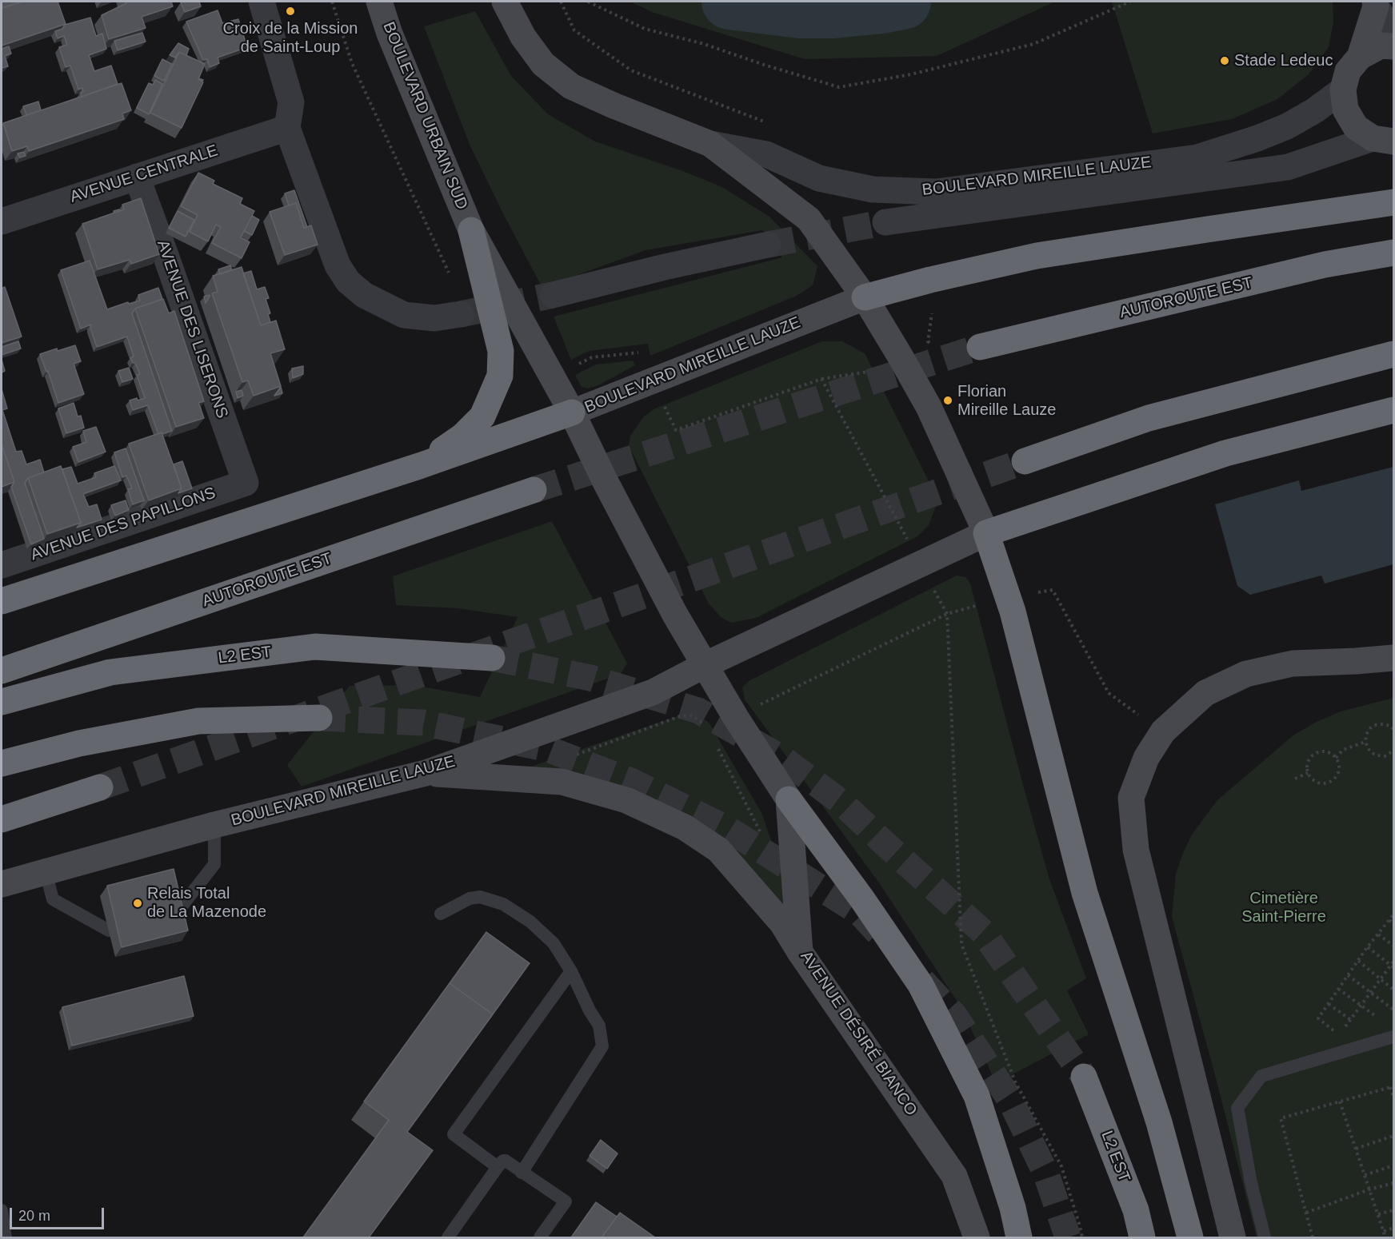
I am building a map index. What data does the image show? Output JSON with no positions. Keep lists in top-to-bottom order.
{
  "streets": {
    "highway": ["AUTOROUTE EST", "L2 EST"],
    "main road": ["BOULEVARD URBAIN SUD", "BOULEVARD MIREILLE LAUZE", "AVENUE DÉSIRÉ BIANCO"],
    "street": ["AVENUE CENTRALE", "AVENUE DES LISERONS", "AVENUE DES PAPILLONS"]
  },
  "crossings": [
    ["BOULEVARD URBAIN SUD", "BOULEVARD MIREILLE LAUZE"],
    ["AVENUE CENTRALE", "AVENUE DES LISERONS"],
    ["BOULEVARD MIREILLE LAUZE", "AVENUE DÉSIRÉ BIANCO"],
    ["AVENUE DES LISERONS", "AVENUE DES PAPILLONS"]
  ],
  "parks": ["Cimetière Saint-Pierre"],
  "places": [
    "Croix de la Mission de Saint-Loup",
    "Stade Ledeuc",
    "Florian Mireille Lauze",
    "Relais Total de La Mazenode"
  ],
  "scale_bar": "20 m"
}
